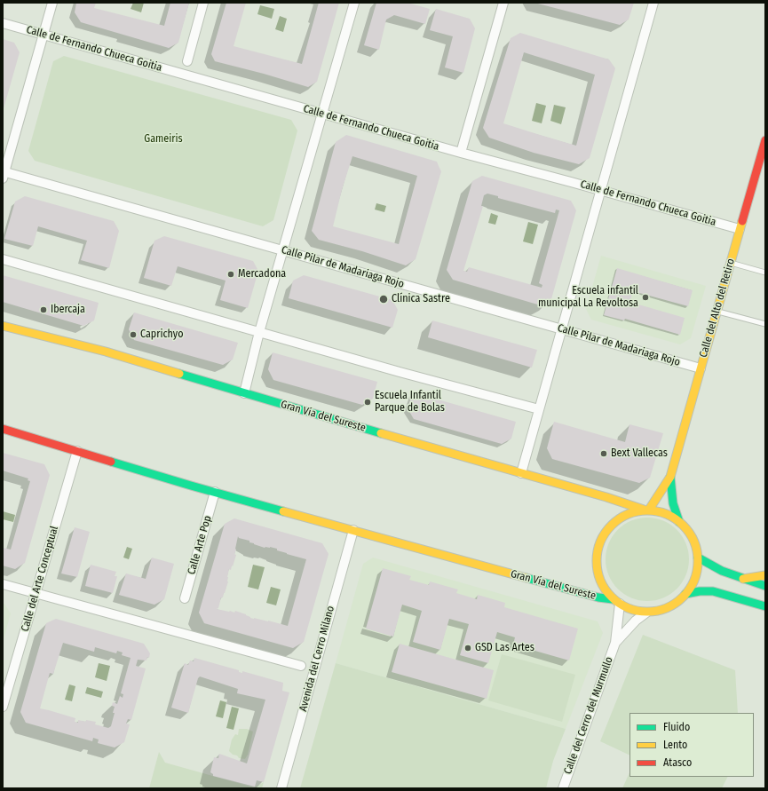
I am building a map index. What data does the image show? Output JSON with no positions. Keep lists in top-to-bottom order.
{
  "streets": {
    "main road": ["Calle del Alto del Retiro", "Gran Vía del Sureste"],
    "street": [
      "Calle de Fernando Chueca Goitia",
      "Calle Pilar de Madariaga Rojo",
      "Calle Arte Pop",
      "Calle del Arte Conceptual",
      "Avenida del Cerro Milano",
      "Calle del Cerro del Murmullo"
    ]
  },
  "crossings": [
    ["Calle de Fernando Chueca Goitia", "Calle del Alto del Retiro"],
    ["Calle Pilar de Madariaga Rojo", "Calle del Alto del Retiro"],
    ["Calle del Alto del Retiro", "Gran Vía del Sureste"],
    ["Calle del Alto del Retiro", "Calle del Cerro del Murmullo"],
    ["Gran Vía del Sureste", "Calle Arte Pop"],
    ["Gran Vía del Sureste", "Calle del Arte Conceptual"],
    ["Gran Vía del Sureste", "Avenida del Cerro Milano"],
    ["Gran Vía del Sureste", "Calle del Cerro del Murmullo"]
  ],
  "parks": ["Gameiris"],
  "places": [
    "Mercadona",
    "Escuela infantil municipal La Revoltosa",
    "Clínica Sastre",
    "Ibercaja",
    "Caprichyo",
    "Escuela Infantil Parque de Bolas",
    "Bext Vallecas",
    "GSD Las Artes"
  ],
  "legend": ["Fluido", "Lento", "Atasco"]
}
